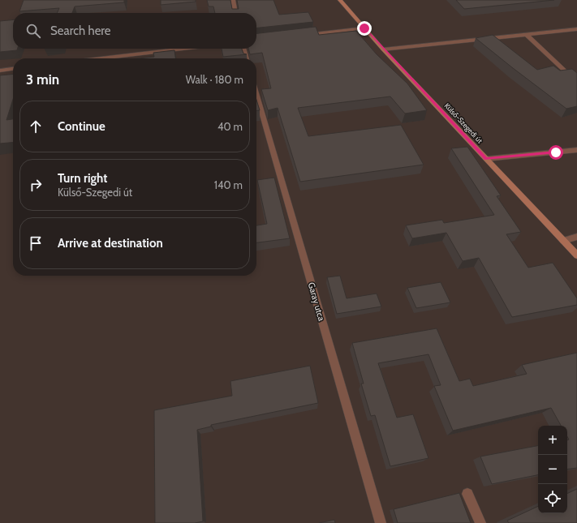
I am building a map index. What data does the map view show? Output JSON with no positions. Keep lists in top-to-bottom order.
{
  "streets": {
    "street": ["Külső-Szegedi út", "Garay utca"]
  },
  "page": {
    "search": "Search here",
    "heading": ["3 min", "Walk · 180 m"],
    "list": [
      ["Continue", "40 m"],
      ["Turn right", "Külső-Szegedi út", "140 m"],
      "Arrive at destination"
    ],
    "map_buttons": ["+", "−"]
  }
}
